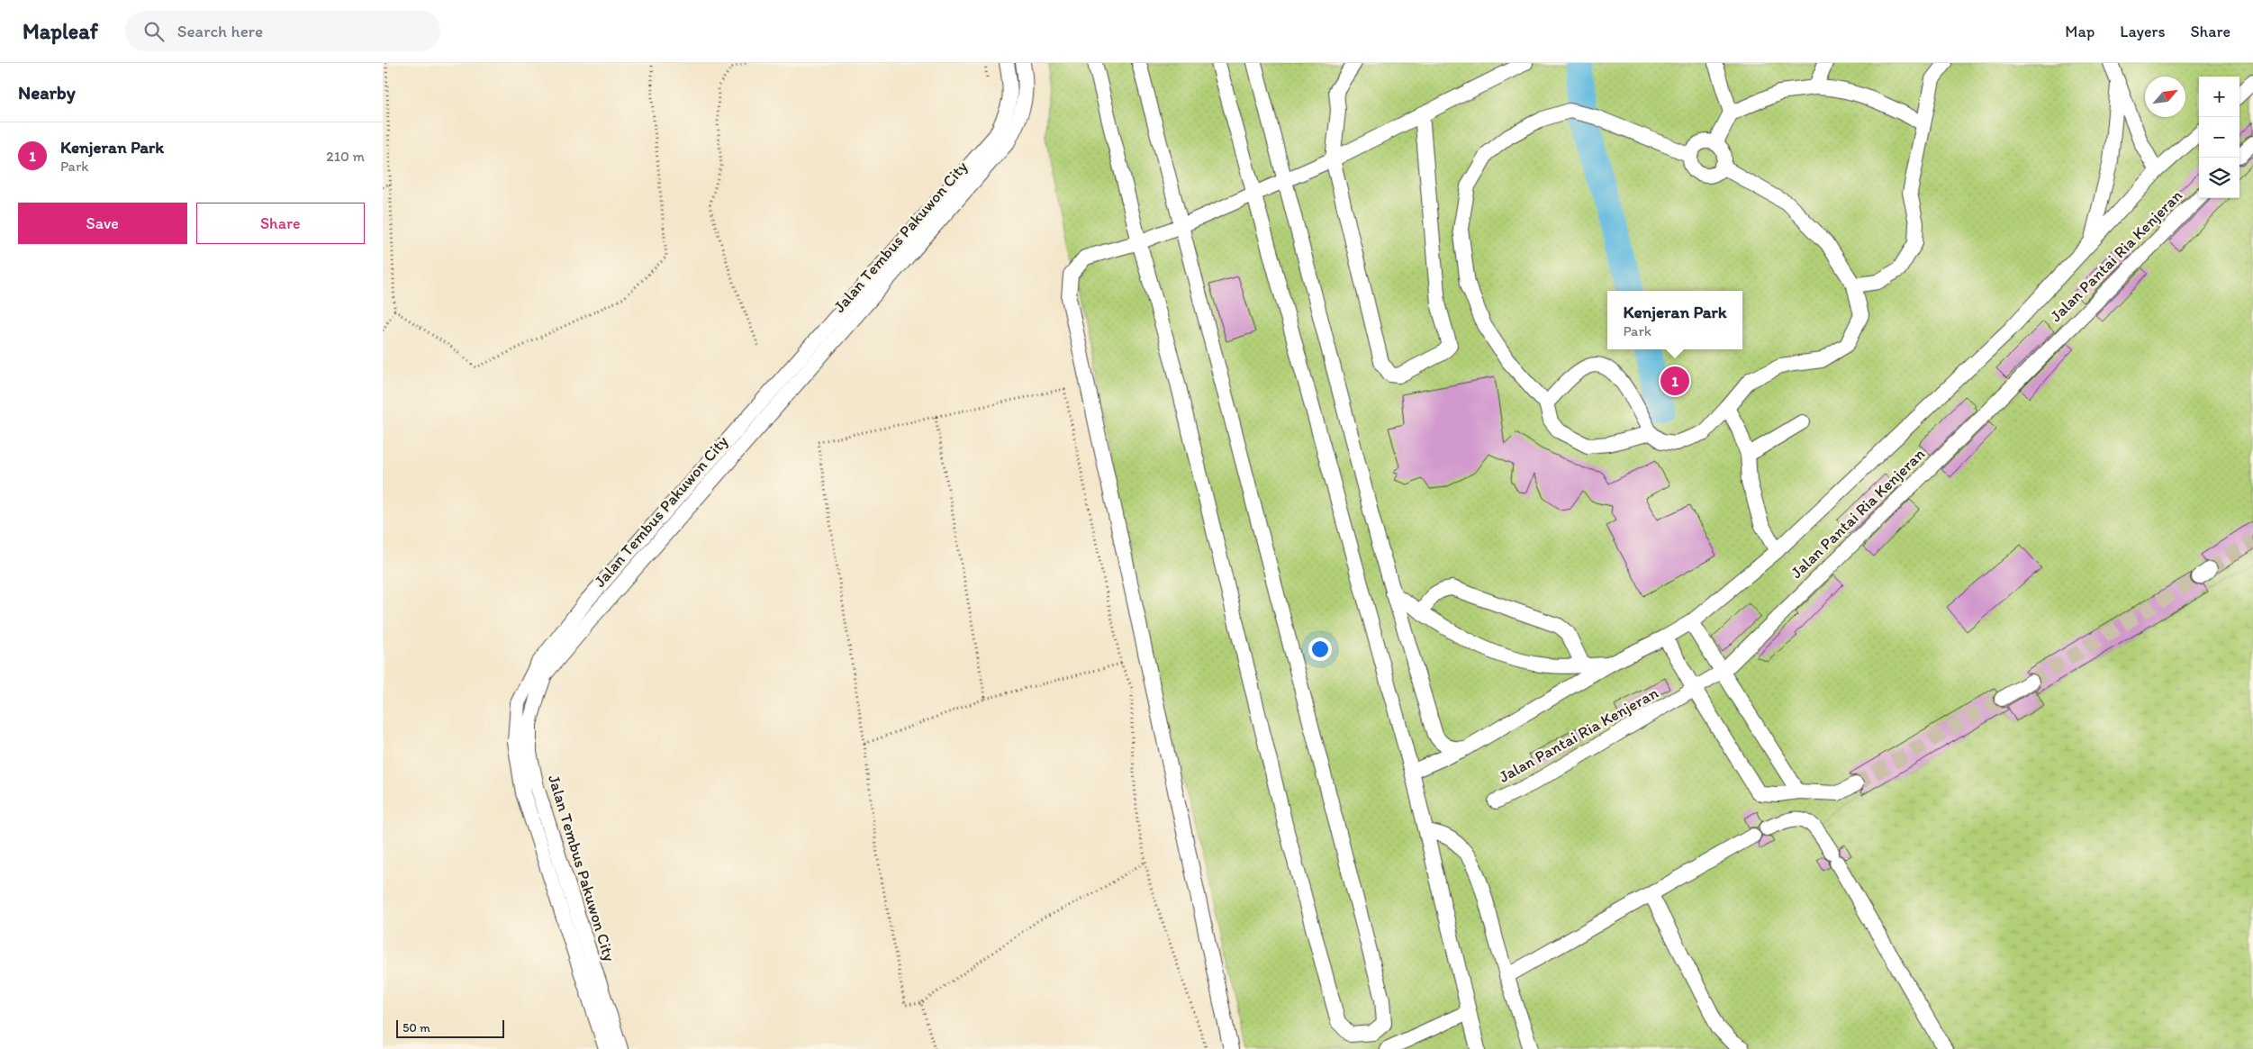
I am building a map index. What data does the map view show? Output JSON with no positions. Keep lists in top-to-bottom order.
{
  "streets": {
    "street": ["Jalan Tembus Pakuwon City", "Jalan Pantai Ria Kenjeran"]
  },
  "scale_bar": "50 m",
  "north": "top right",
  "page": {
    "header": "Mapleaf",
    "search": "Search here",
    "nav": ["Map", "Layers", "Share"],
    "heading": "Nearby",
    "map_buttons": ["+", "−"],
    "list": [
      {
        "mark": "1",
        "name": "Kenjeran Park",
        "note": "Park",
        "value": "210 m"
      }
    ],
    "buttons": ["Save", "Share"],
    "popup": ["Kenjeran Park", "Park"],
    "pins": "1",
    "scale": "50 m"
  }
}
